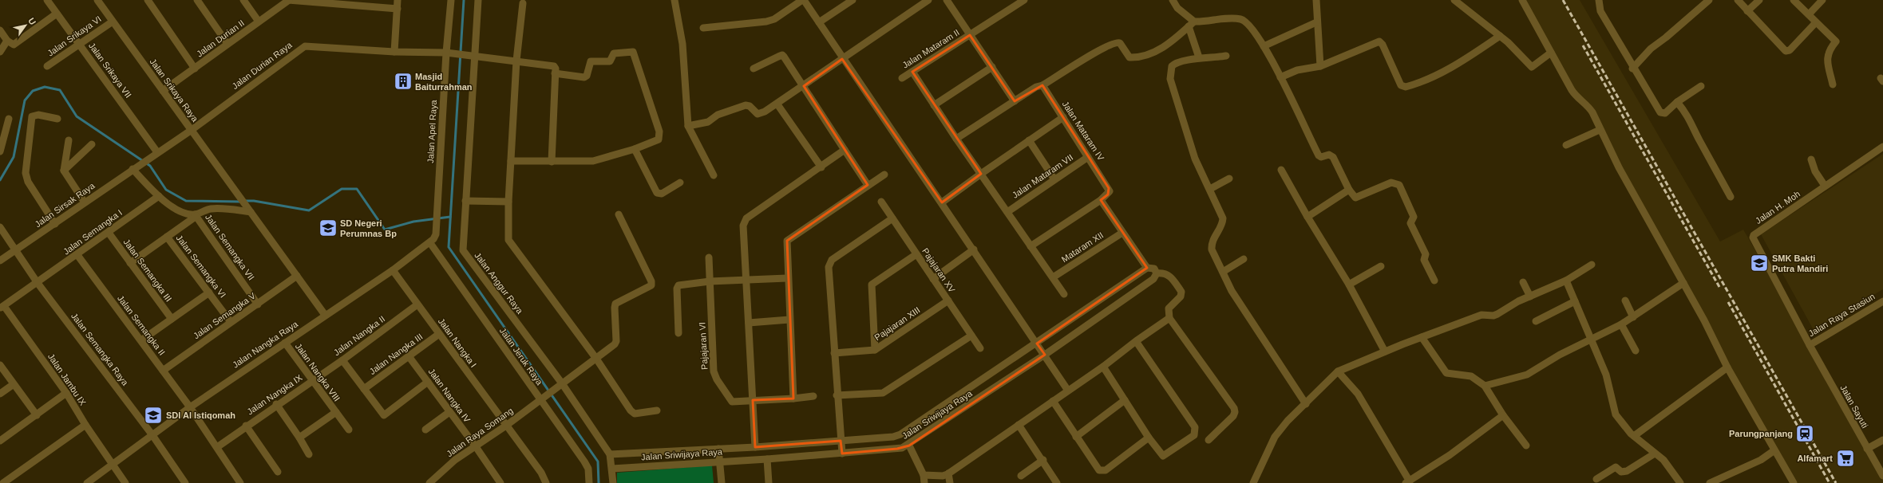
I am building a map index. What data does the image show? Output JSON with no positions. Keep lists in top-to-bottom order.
{
  "streets": {
    "street": [
      "Jalan Srikaya VI",
      "Jalan Durian II",
      "Jalan Mataram II",
      "Jalan Durian Raya",
      "Jalan Srikaya VII",
      "Jalan Srikaya Raya",
      "Jalan Mataram IV",
      "Jalan Apel Raya",
      "Jalan Mataram VII",
      "Jalan Sirsak Raya",
      "Jalan H. Moh",
      "Jalan Semangka I",
      "Jalan Semangka VII",
      "Mataram XII",
      "Jalan Semangka VI",
      "Jalan Semangka III",
      "Pajajaran XV",
      "Jalan Anggur Raya",
      "Jalan Raya Stasiun",
      "Jalan Semangka V",
      "Pajajaran XIII",
      "Jalan Semangka II",
      "Jalan Nangka II",
      "Jalan Nangka I",
      "Jalan Nangka Raya",
      "Pajajaran VI",
      "Jalan Semangka Raya",
      "Jalan Nangka III",
      "Jalan Jeruk Raya",
      "Jalan Nangka VIII",
      "Jalan Jambu IX",
      "Jalan Nangka IX",
      "Jalan Nangka IV",
      "Jalan Sayuti",
      "Jalan Sriwijaya Raya",
      "Jalan Raya Somang"
    ]
  },
  "crossings": [
    ["Jalan Srikaya VI", "Jalan Srikaya VII"],
    ["Jalan Srikaya VI", "Jalan Srikaya Raya"],
    ["Jalan Durian II", "Jalan Srikaya Raya"],
    ["Jalan Durian Raya", "Jalan Srikaya VII"],
    ["Jalan Durian Raya", "Jalan Srikaya Raya"],
    ["Jalan Durian Raya", "Jalan Apel Raya"],
    ["Jalan Durian Raya", "Jalan Sirsak Raya"],
    ["Jalan Durian Raya", "Jalan Anggur Raya"],
    ["Jalan Mataram IV", "Jalan Mataram VII"],
    ["Jalan Apel Raya", "Jalan Nangka Raya"],
    ["Jalan Apel Raya", "Jalan Jeruk Raya"],
    ["Jalan Sirsak Raya", "Jalan Semangka Raya"],
    ["Jalan H. Moh", "Jalan Raya Stasiun"],
    ["Jalan H. Moh", "Jalan Sayuti"],
    ["Jalan Semangka I", "Jalan Semangka III"],
    ["Jalan Semangka I", "Jalan Semangka II"],
    ["Jalan Semangka I", "Jalan Semangka Raya"],
    ["Jalan Semangka I", "Jalan Jambu IX"],
    ["Jalan Semangka VII", "Jalan Semangka V"],
    ["Jalan Semangka VI", "Jalan Semangka V"],
    ["Pajajaran XV", "Pajajaran XIII"],
    ["Jalan Anggur Raya", "Jalan Sriwijaya Raya"],
    ["Jalan Anggur Raya", "Jalan Raya Somang"],
    ["Jalan Raya Stasiun", "Jalan Sayuti"],
    ["Jalan Semangka V", "Jalan Semangka II"],
    ["Jalan Semangka II", "Jalan Nangka Raya"],
    ["Jalan Semangka II", "Jalan Nangka IX"],
    ["Jalan Nangka II", "Jalan Nangka I"],
    ["Jalan Nangka II", "Jalan Nangka VIII"],
    ["Jalan Nangka II", "Jalan Nangka IX"],
    ["Jalan Nangka I", "Jalan Nangka Raya"],
    ["Jalan Nangka I", "Jalan Nangka III"],
    ["Jalan Nangka I", "Jalan Raya Somang"],
    ["Jalan Nangka Raya", "Jalan Semangka Raya"],
    ["Jalan Nangka Raya", "Jalan Jeruk Raya"],
    ["Jalan Nangka Raya", "Jalan Nangka VIII"],
    ["Jalan Nangka Raya", "Jalan Jambu IX"],
    ["Jalan Nangka III", "Jalan Nangka IV"],
    ["Jalan Jeruk Raya", "Jalan Raya Somang"],
    ["Jalan Nangka VIII", "Jalan Nangka IX"],
    ["Jalan Nangka IV", "Jalan Raya Somang"]
  ],
  "places": {
    "building": ["Masjid Baiturrahman"],
    "school or university": ["SD Negeri Perumnas Bp", "SMK Bakti Putra Mandiri", "SDI Al Istiqomah"],
    "station": ["Parungpanjang"],
    "supermarket": ["Alfamart"]
  },
  "north": "top right"
}
